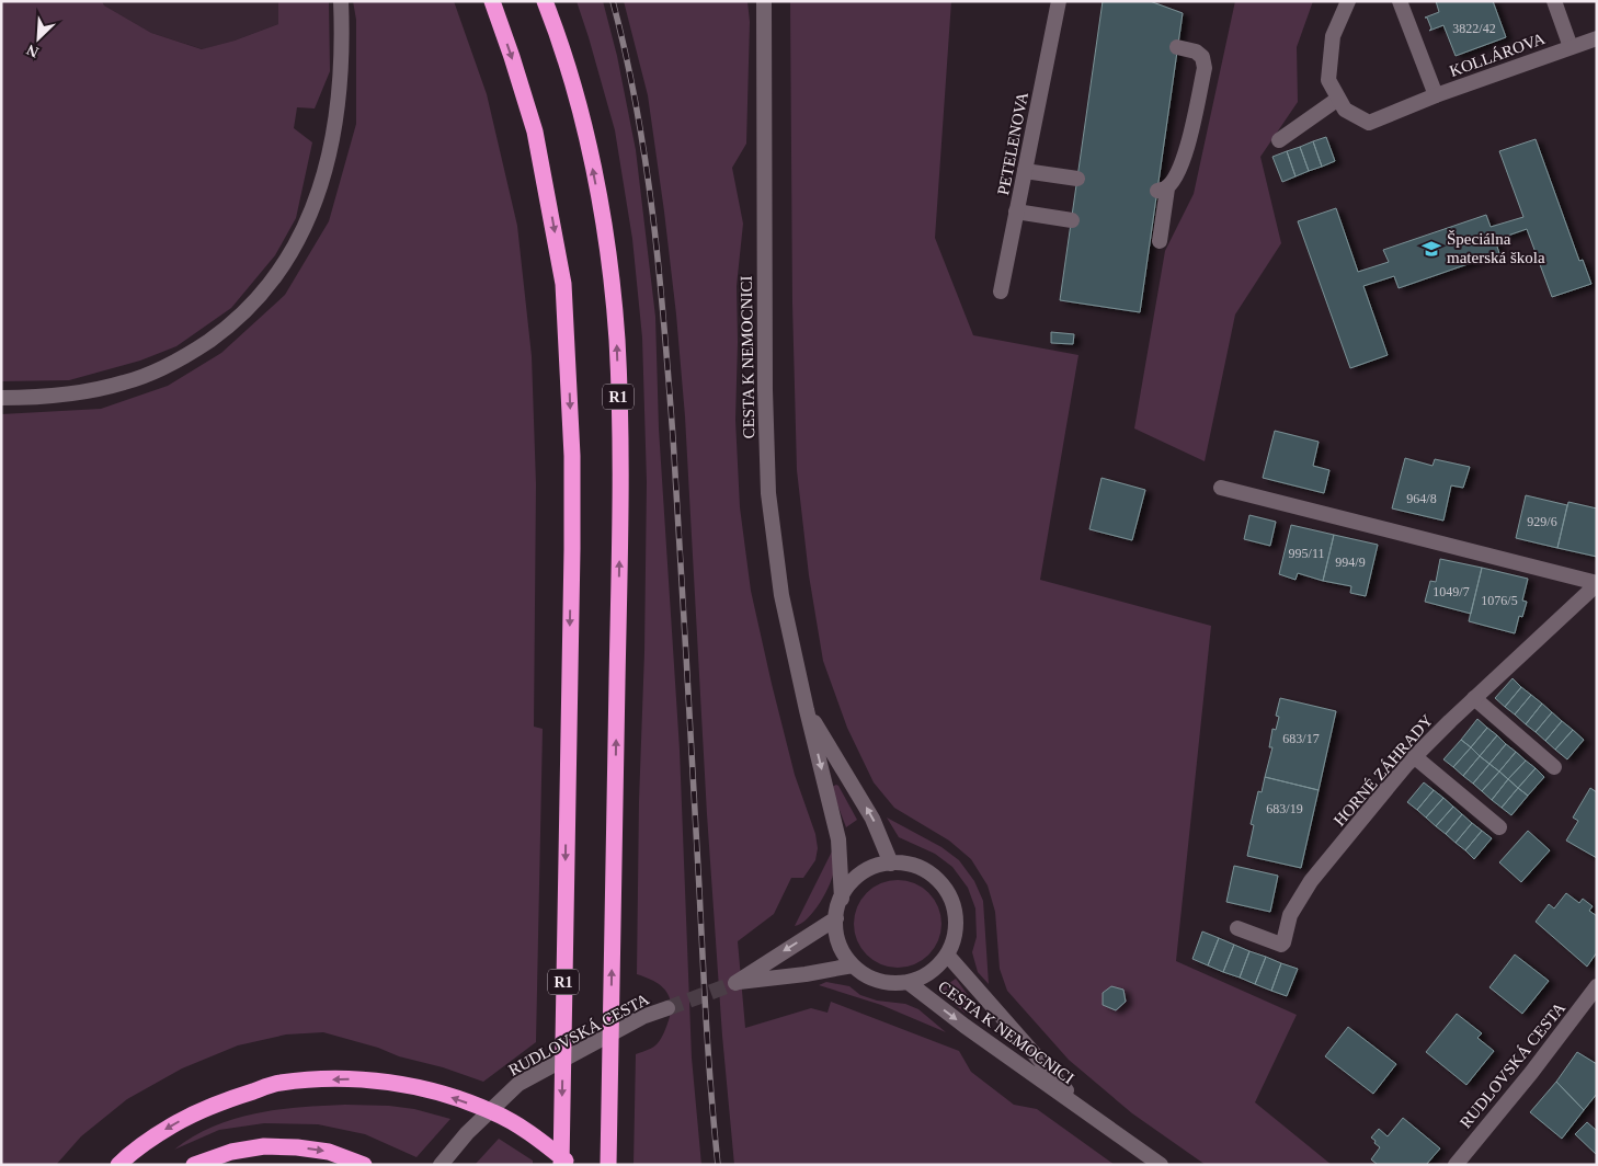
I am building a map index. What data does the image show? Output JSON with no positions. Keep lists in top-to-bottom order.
{
  "streets": {
    "highway": ["R1"],
    "street": [
      "KOLLÁROVA",
      "PETELENOVA",
      "CESTA K NEMOCNICI",
      "HORNÉ ZÁHRADY",
      "RUDLOVSKÁ CESTA"
    ]
  },
  "places": {
    "school or university": ["Špeciálna materská škola"]
  },
  "house_numbers": [
    "3822/42",
    "964/8",
    "929/6",
    "995/11",
    "994/9",
    "1049/7",
    "1076/5",
    "683/17",
    "683/19"
  ],
  "north": "bottom left"
}
